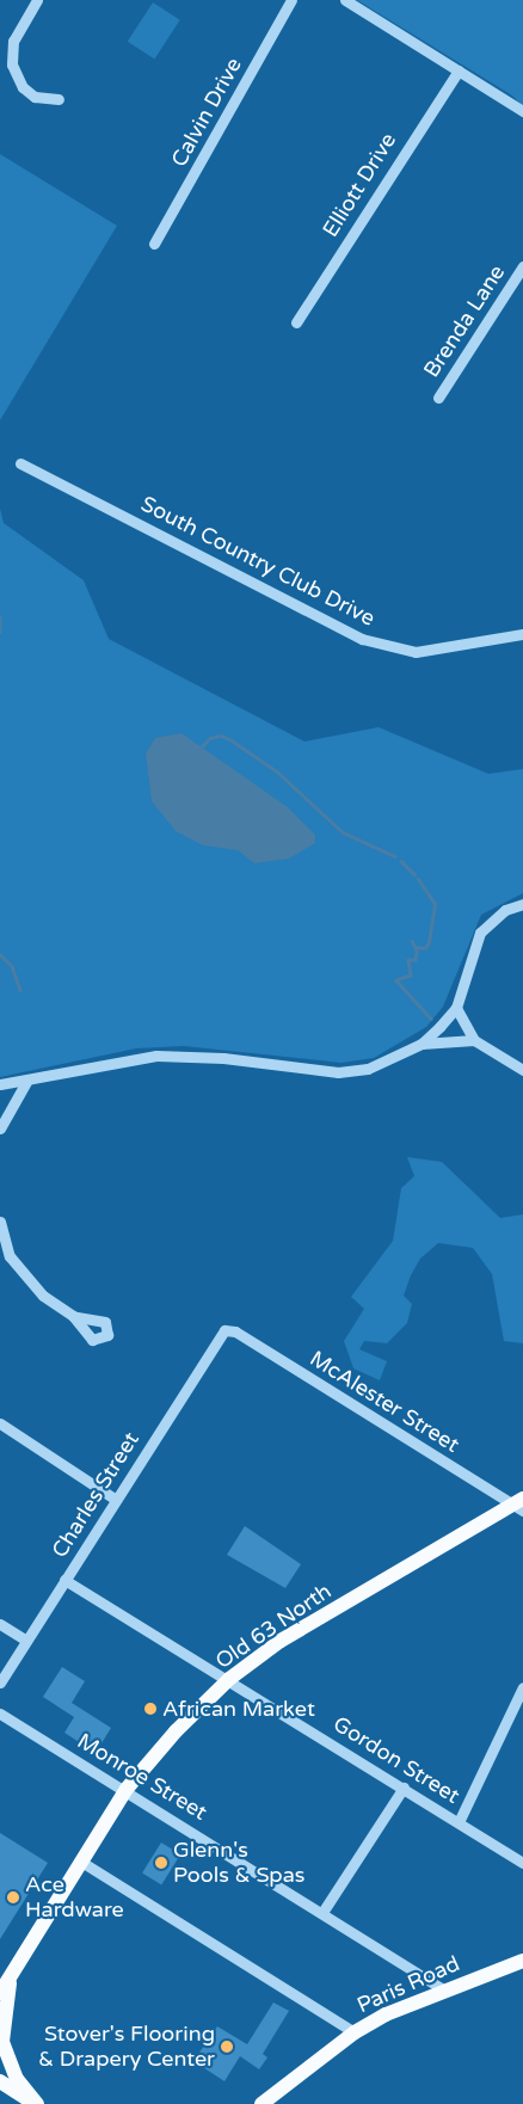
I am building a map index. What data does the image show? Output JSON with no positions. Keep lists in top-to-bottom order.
{
  "streets": {
    "main road": ["Old 63 North", "Paris Road"],
    "street": [
      "Calvin Drive",
      "Elliott Drive",
      "Brenda Lane",
      "South Country Club Drive",
      "McAlester Street",
      "Charles Street",
      "Gordon Street",
      "Monroe Street"
    ]
  },
  "crossings": [
    ["McAlester Street", "Charles Street"],
    ["McAlester Street", "Old 63 North"],
    ["Charles Street", "Gordon Street"],
    ["Old 63 North", "Gordon Street"],
    ["Old 63 North", "Monroe Street"],
    ["Monroe Street", "Paris Road"]
  ],
  "places": [
    "African Market",
    "Glenn's Pools & Spas",
    "Ace Hardware",
    "Stover's Flooring & Drapery Center"
  ]
}
